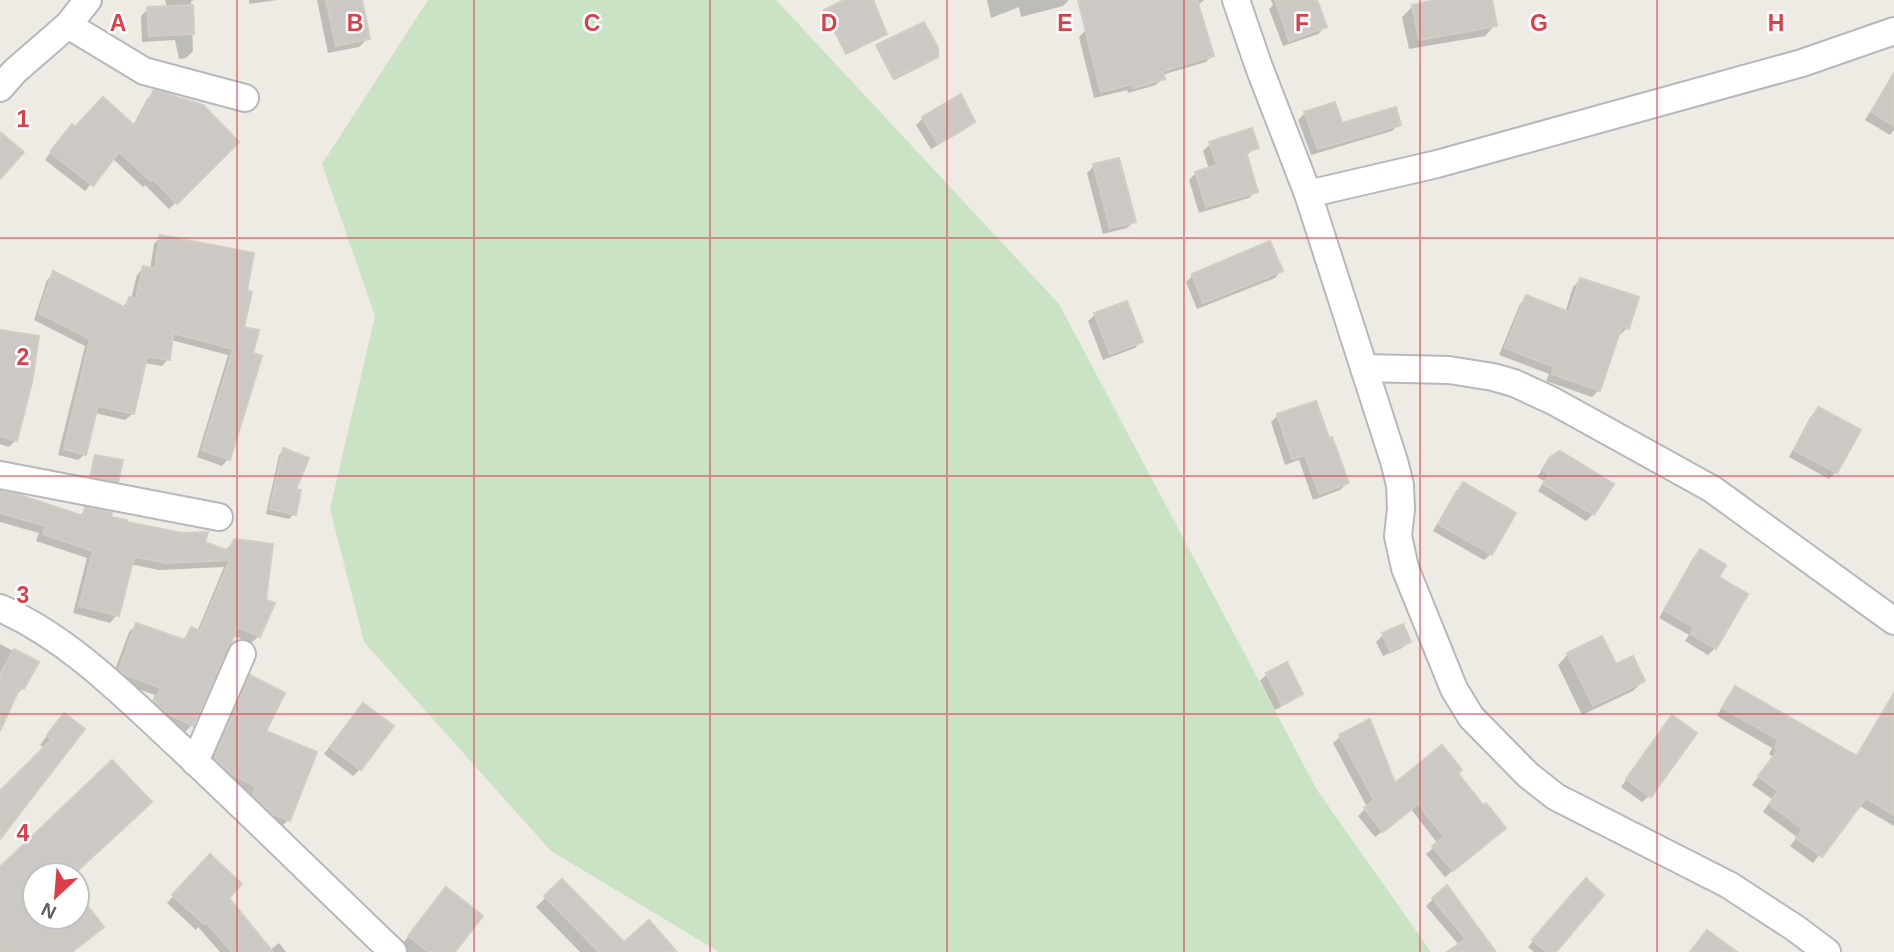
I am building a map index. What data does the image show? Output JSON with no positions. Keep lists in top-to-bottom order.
{
  "north": "bottom left",
  "grid": {
    "columns": [
      "A",
      "B",
      "C",
      "D",
      "E",
      "F",
      "G",
      "H"
    ],
    "rows": [
      "1",
      "2",
      "3",
      "4"
    ]
  }
}
